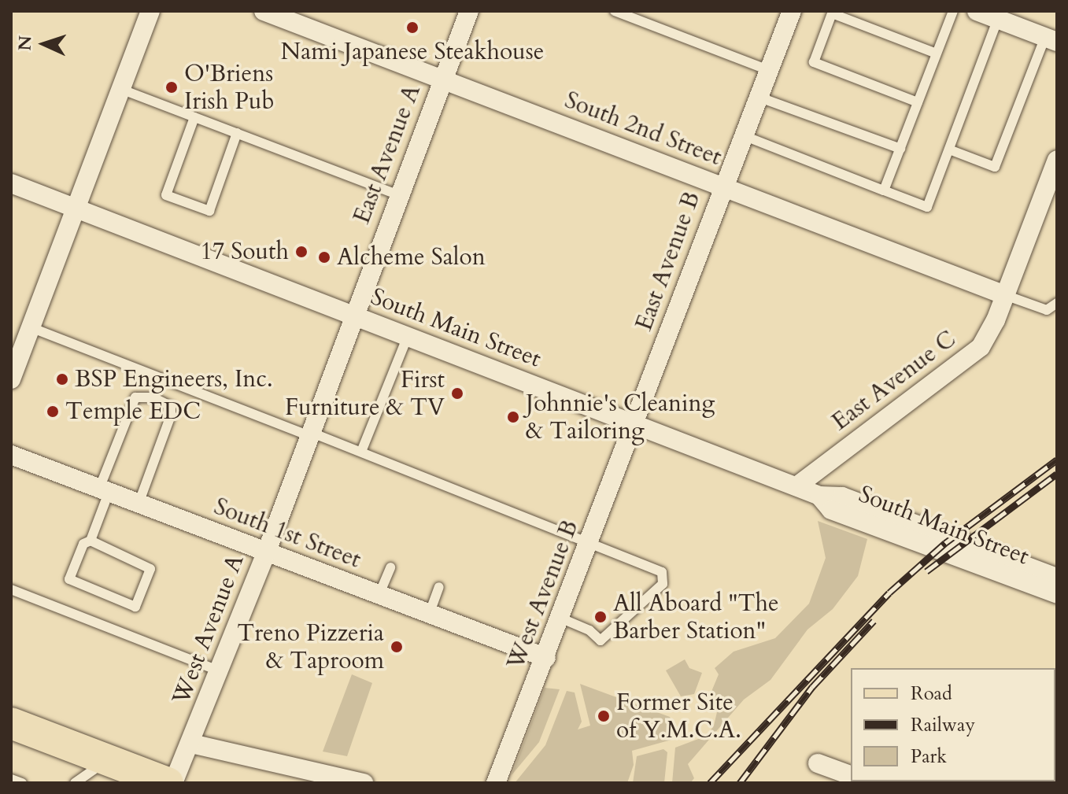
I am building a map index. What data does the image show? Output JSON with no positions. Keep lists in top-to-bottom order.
{
  "streets": {
    "street": [
      "South 2nd Street",
      "East Avenue A",
      "East Avenue B",
      "South Main Street",
      "East Avenue C",
      "South 1st Street",
      "West Avenue B",
      "West Avenue A"
    ]
  },
  "crossings": [
    ["South 2nd Street", "East Avenue A"],
    ["South 2nd Street", "East Avenue B"],
    ["South 2nd Street", "East Avenue C"],
    ["East Avenue A", "South Main Street"],
    ["East Avenue A", "West Avenue A"],
    ["East Avenue B", "South Main Street"],
    ["East Avenue B", "West Avenue B"],
    ["South Main Street", "East Avenue C"],
    ["South Main Street", "West Avenue B"],
    ["South Main Street", "West Avenue A"],
    ["South 1st Street", "West Avenue B"],
    ["South 1st Street", "West Avenue A"]
  ],
  "places": [
    "Nami Japanese Steakhouse",
    "O'Briens Irish Pub",
    "17 South",
    "Alcheme Salon",
    "BSP Engineers, Inc.",
    "First Furniture & TV",
    "Temple EDC",
    "Johnnie's Cleaning & Tailoring",
    "All Aboard \"The Barber Station\"",
    "Treno Pizzeria & Taproom",
    "Former Site of Y.M.C.A."
  ],
  "legend": ["Road", "Railway", "Park"],
  "north": "left"
}
